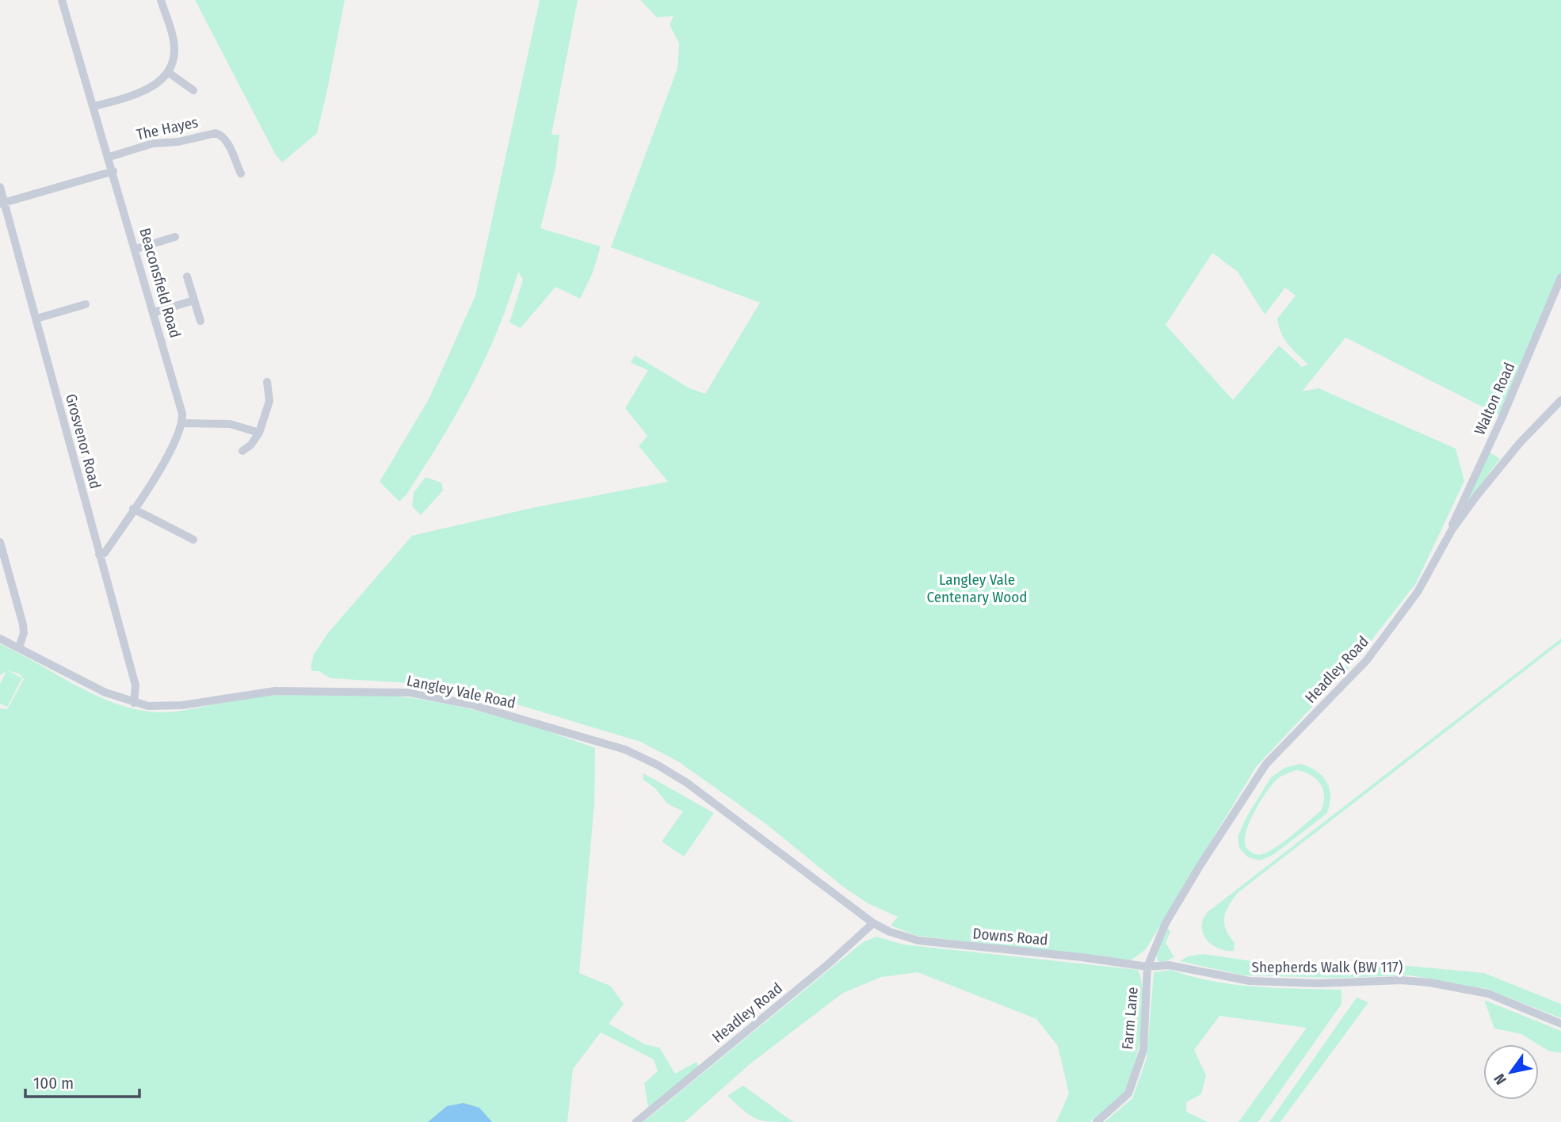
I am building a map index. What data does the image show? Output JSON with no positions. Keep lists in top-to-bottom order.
{
  "streets": {
    "street": [
      "The Hayes",
      "Beaconsfield Road",
      "Walton Road",
      "Grosvenor Road",
      "Headley Road",
      "Langley Vale Road",
      "Downs Road",
      "Shepherds Walk (BW 117)",
      "Farm Lane"
    ]
  },
  "crossings": [
    ["The Hayes", "Beaconsfield Road"],
    ["Walton Road", "Headley Road"],
    ["Grosvenor Road", "Langley Vale Road"],
    ["Headley Road", "Langley Vale Road"],
    ["Headley Road", "Downs Road"],
    ["Headley Road", "Shepherds Walk (BW 117)"],
    ["Headley Road", "Farm Lane"],
    ["Langley Vale Road", "Downs Road"],
    ["Downs Road", "Shepherds Walk (BW 117)"],
    ["Downs Road", "Farm Lane"],
    ["Shepherds Walk (BW 117)", "Farm Lane"]
  ],
  "parks": ["Langley Vale Centenary Wood"],
  "scale_bar": "100 m",
  "north": "bottom left"
}
